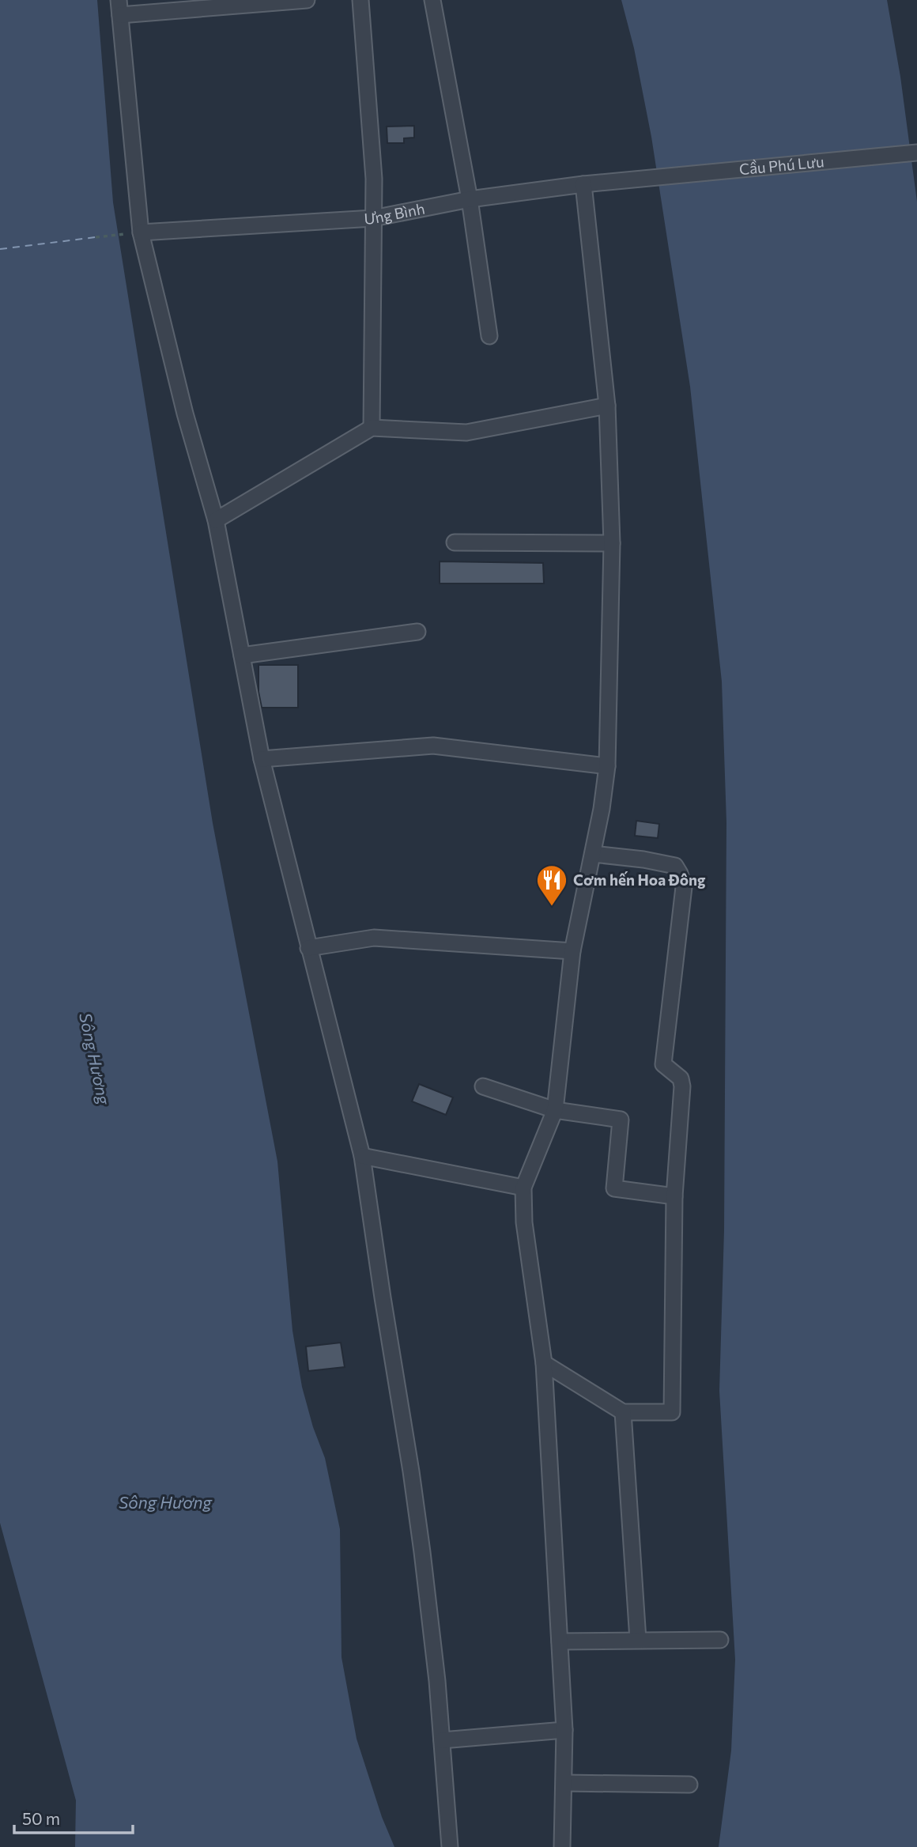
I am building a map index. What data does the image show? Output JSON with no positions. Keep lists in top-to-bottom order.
{
  "streets": {
    "street": ["Cầu Phú Lưu", "Ưng Bình"]
  },
  "crossings": [
    ["Cầu Phú Lưu", "Ưng Bình"]
  ],
  "water": ["Sông Hương"],
  "places": {
    "restaurant": ["Cơm hến Hoa Đông"]
  },
  "scale_bar": "50 m"
}
